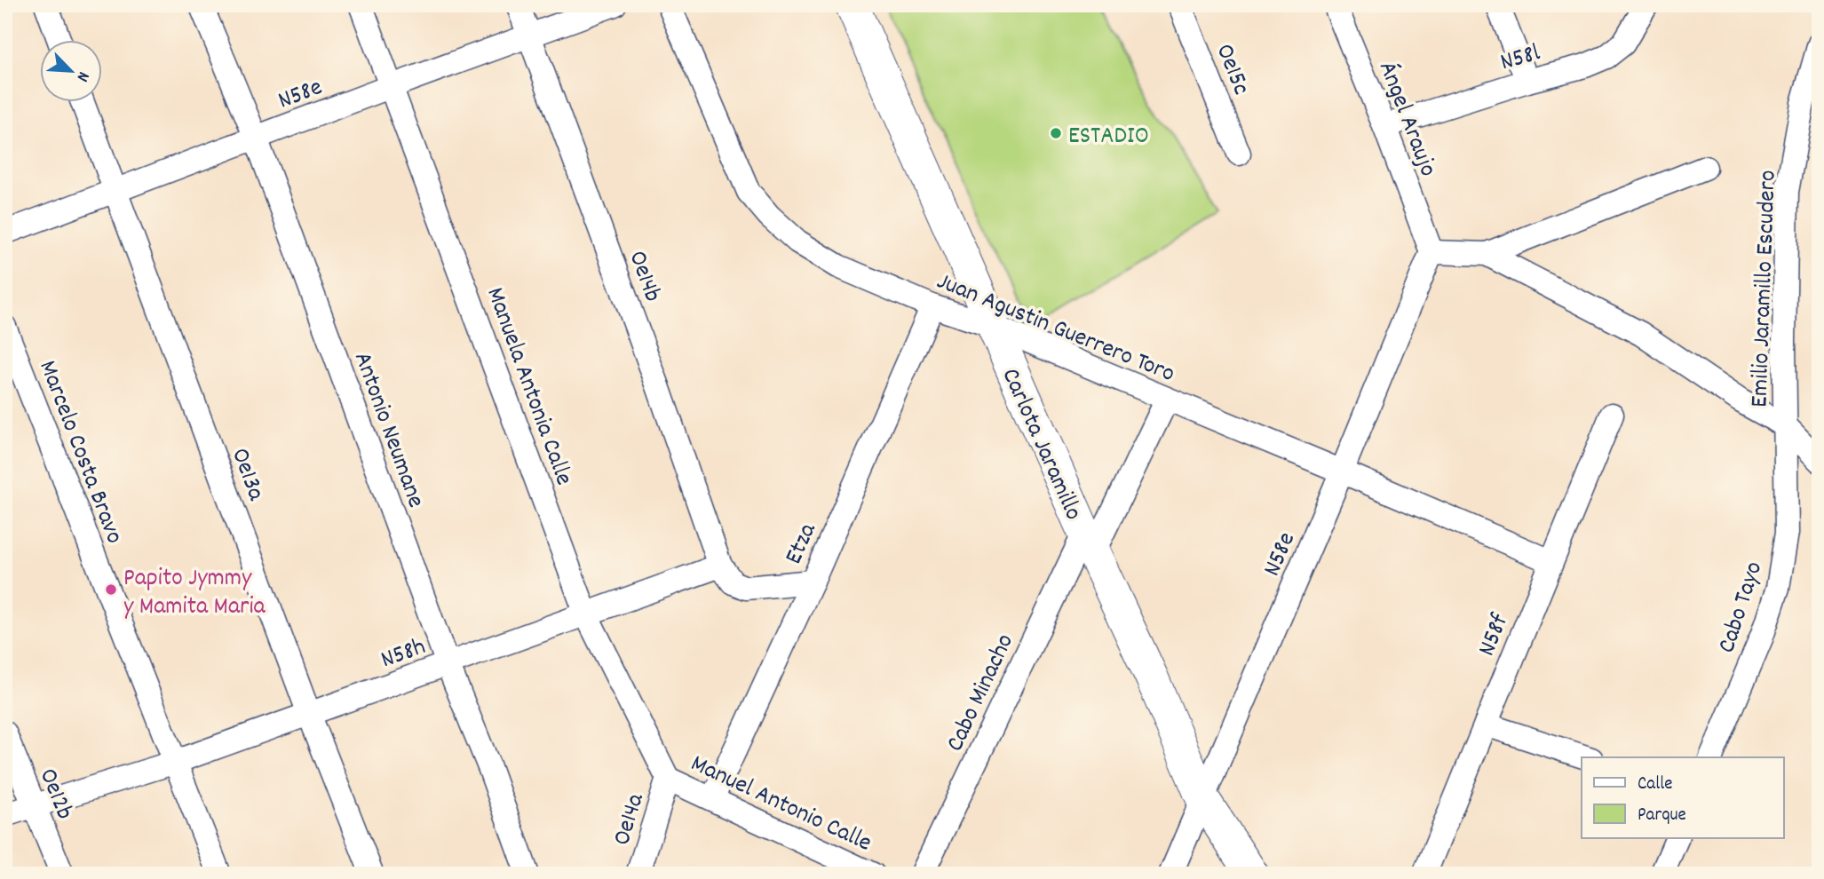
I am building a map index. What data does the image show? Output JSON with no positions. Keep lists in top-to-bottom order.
{
  "streets": {
    "street": [
      "N58l",
      "Oe15c",
      "N58e",
      "Ángel Araujo",
      "Oe14b",
      "Emilio Jaramillo Escudero",
      "Juan Agustin Guerrero Toro",
      "Manuela Antonia Calle",
      "Antonio Neumane",
      "Carlota Jaramillo",
      "Marcelo Costa Bravo",
      "Oe13a",
      "Etza",
      "Cabo Tayo",
      "N58f",
      "N58h",
      "Cabo Minacho",
      "Oe12b",
      "Manuel Antonio Calle",
      "Oe14a"
    ]
  },
  "crossings": [
    ["N58l", "Ángel Araujo"],
    ["N58e", "Ángel Araujo"],
    ["N58e", "Oe14b"],
    ["N58e", "Juan Agustin Guerrero Toro"],
    ["N58e", "Manuela Antonia Calle"],
    ["N58e", "Antonio Neumane"],
    ["N58e", "Carlota Jaramillo"],
    ["N58e", "Oe13a"],
    ["Oe14b", "N58h"],
    ["Emilio Jaramillo Escudero", "Cabo Tayo"],
    ["Juan Agustin Guerrero Toro", "Carlota Jaramillo"],
    ["Juan Agustin Guerrero Toro", "Etza"],
    ["Juan Agustin Guerrero Toro", "N58f"],
    ["Juan Agustin Guerrero Toro", "Cabo Minacho"],
    ["Manuela Antonia Calle", "N58h"],
    ["Manuela Antonia Calle", "Manuel Antonio Calle"],
    ["Manuela Antonia Calle", "Oe14a"],
    ["Antonio Neumane", "N58h"],
    ["Carlota Jaramillo", "Cabo Minacho"],
    ["Marcelo Costa Bravo", "N58h"],
    ["Oe13a", "N58h"],
    ["Etza", "Manuel Antonio Calle"],
    ["N58h", "Oe12b"],
    ["Manuel Antonio Calle", "Oe14a"]
  ],
  "places": ["ESTADIO", "Papito Jymmy y Mamita Maria"],
  "legend": ["Calle", "Parque"],
  "north": "bottom right"
}
